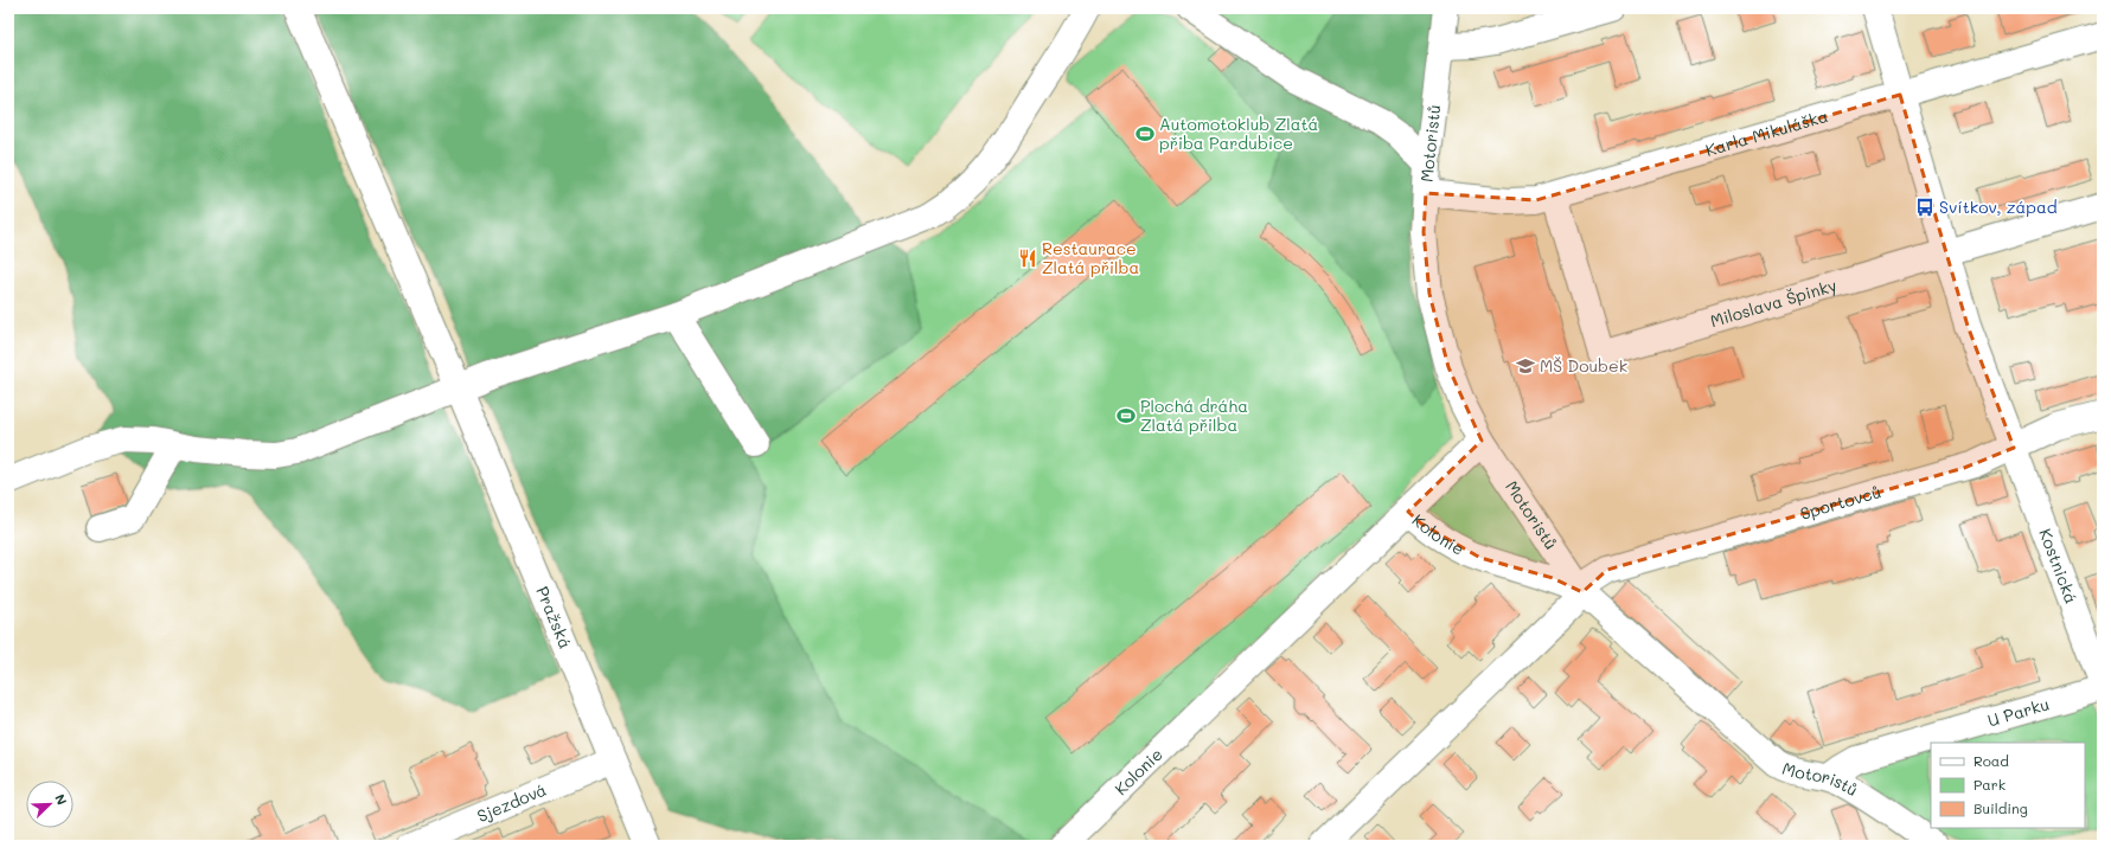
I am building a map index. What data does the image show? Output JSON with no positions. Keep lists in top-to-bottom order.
{
  "streets": {
    "street": [
      "Karla Mikuláška",
      "Motoristů",
      "Miloslava Špinky",
      "Sportovců",
      "Kolonie",
      "Kostnická",
      "Pražská",
      "U Parku",
      "Sjezdová"
    ]
  },
  "crossings": [
    ["Karla Mikuláška", "Motoristů"],
    ["Karla Mikuláška", "Miloslava Špinky"],
    ["Karla Mikuláška", "Kostnická"],
    ["Motoristů", "Sportovců"],
    ["Motoristů", "Kolonie"],
    ["Motoristů", "U Parku"],
    ["Miloslava Špinky", "Kostnická"],
    ["Sportovců", "Kolonie"],
    ["Sportovců", "Kostnická"],
    ["Kostnická", "U Parku"],
    ["Pražská", "Sjezdová"]
  ],
  "places": {
    "sports": ["Automotoklub Zlatá přiba Pardubice", "Plochá dráha Zlatá přilba"],
    "bus stop": ["Svítkov, západ"],
    "restaurant": ["Restaurace Zlatá přilba"],
    "school or university": ["MŠ Doubek"]
  },
  "legend": ["Road", "Park", "Building"],
  "north": "top right"
}
